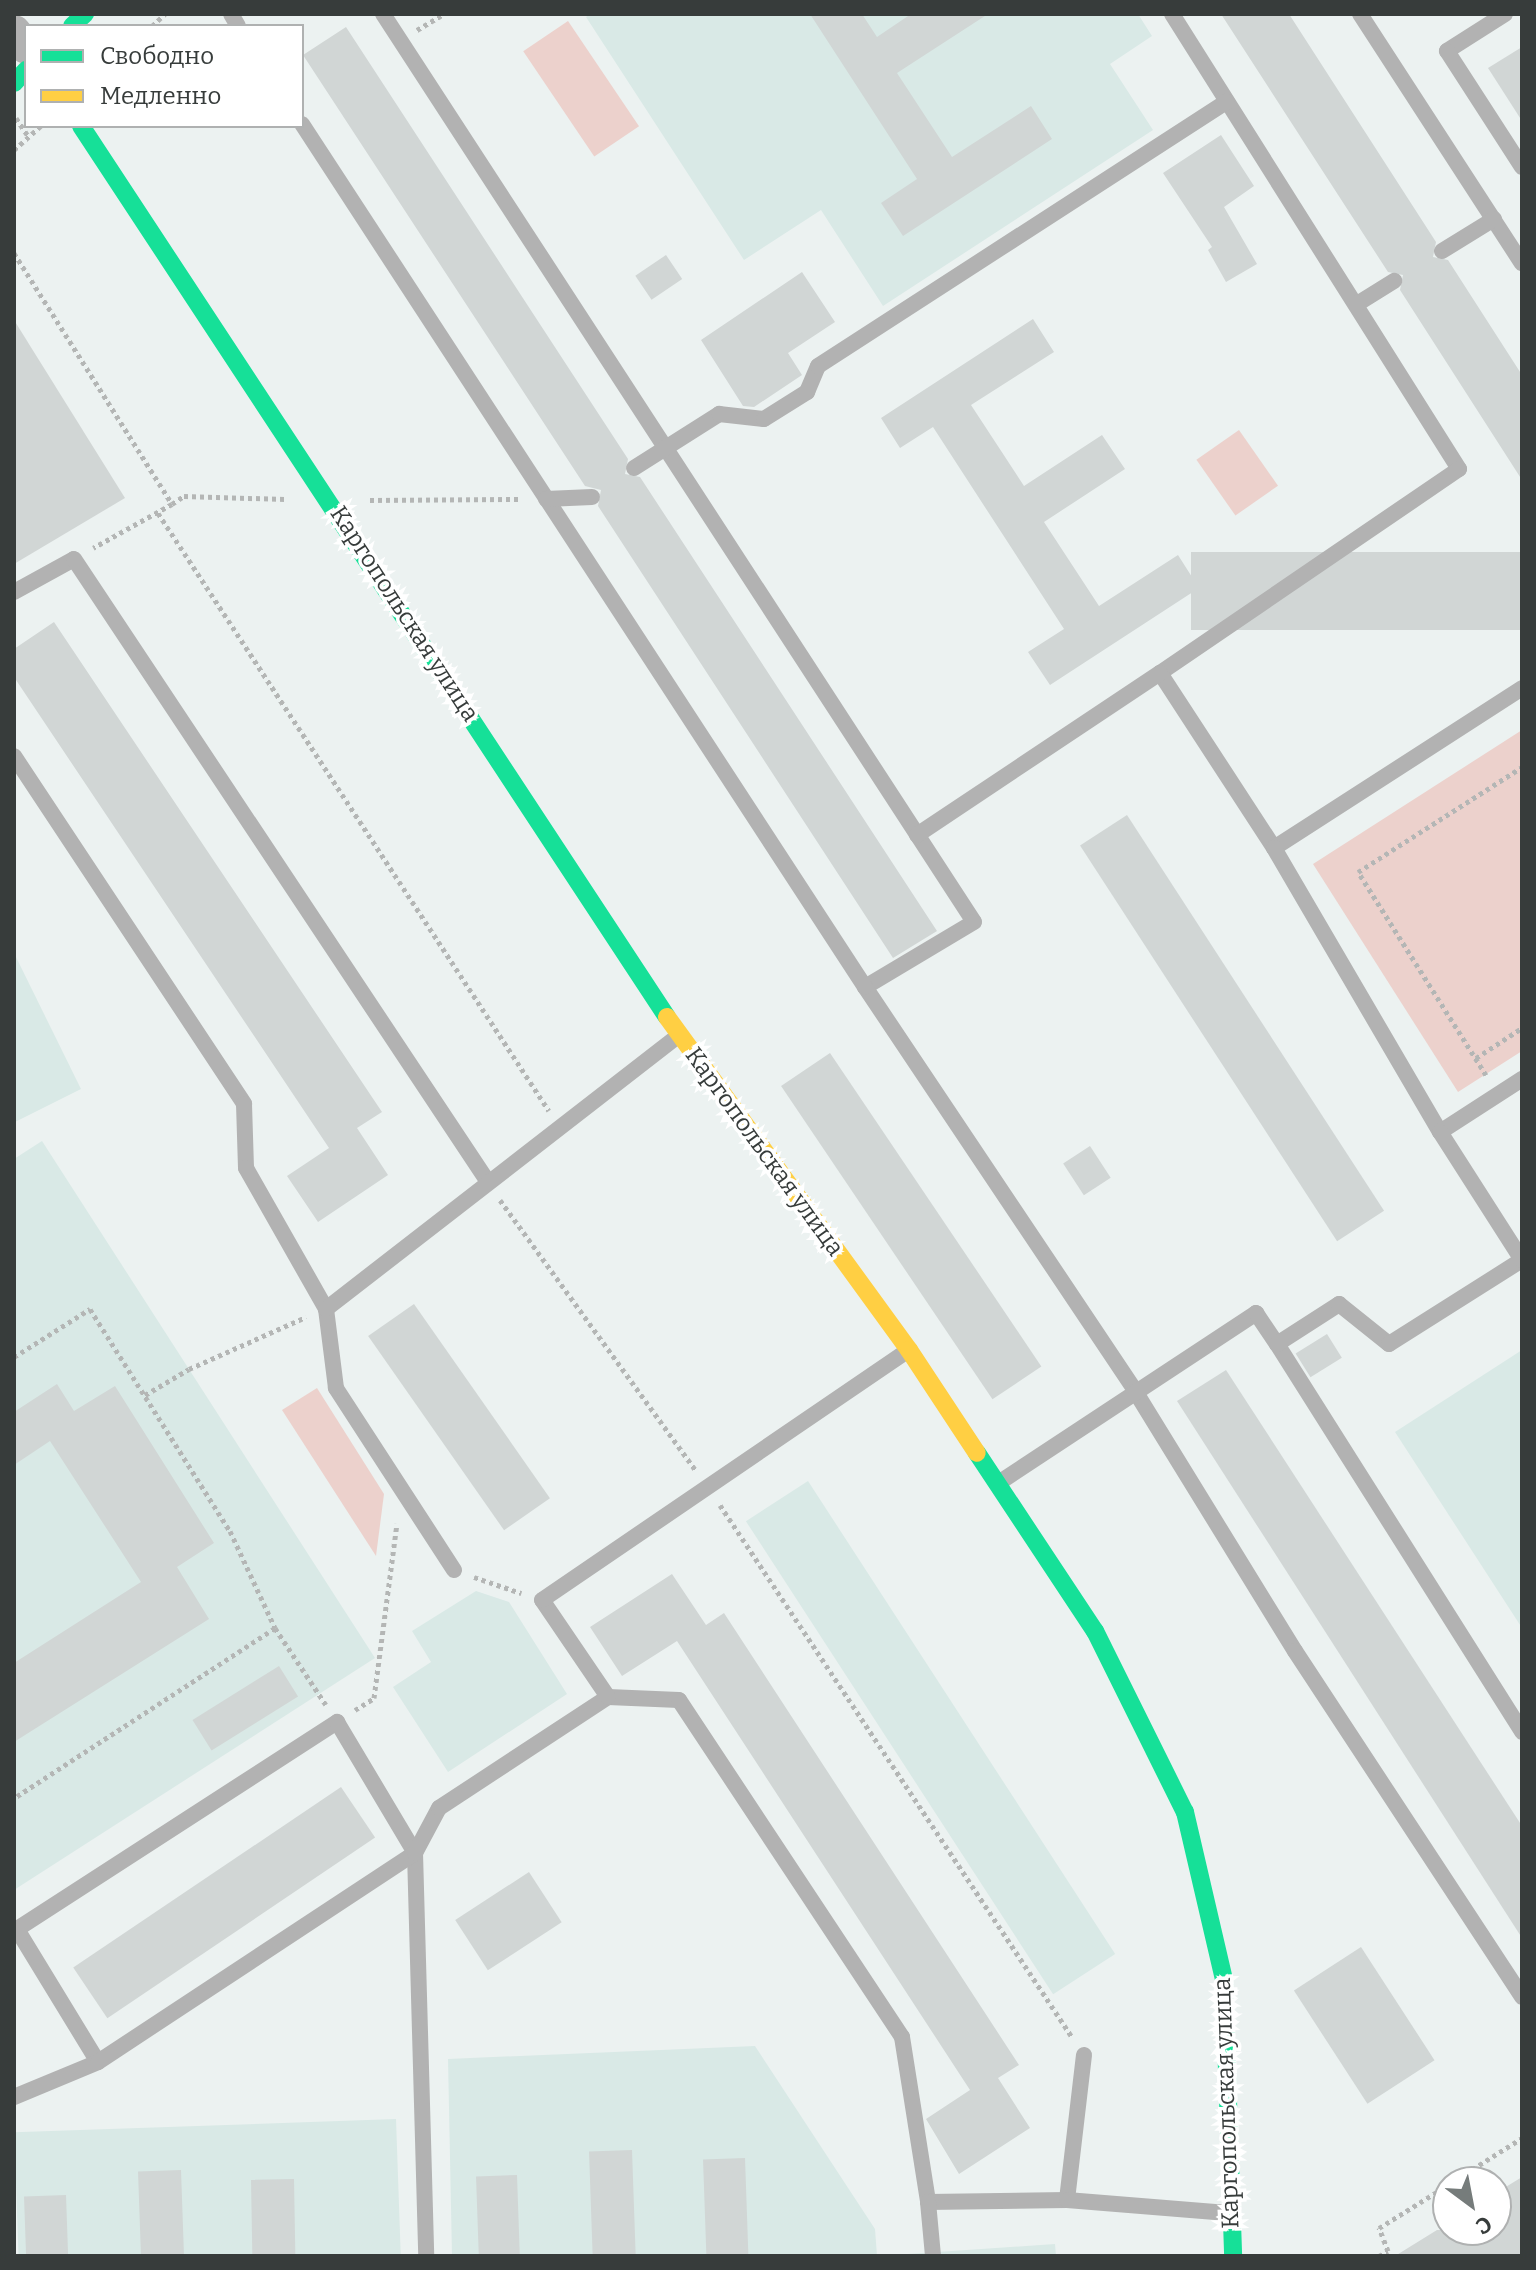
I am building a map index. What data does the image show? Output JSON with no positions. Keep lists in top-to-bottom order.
{
  "streets": {
    "street": ["Каргопольская улица"]
  },
  "legend": ["Свободно", "Медленно"],
  "north": "bottom right"
}
